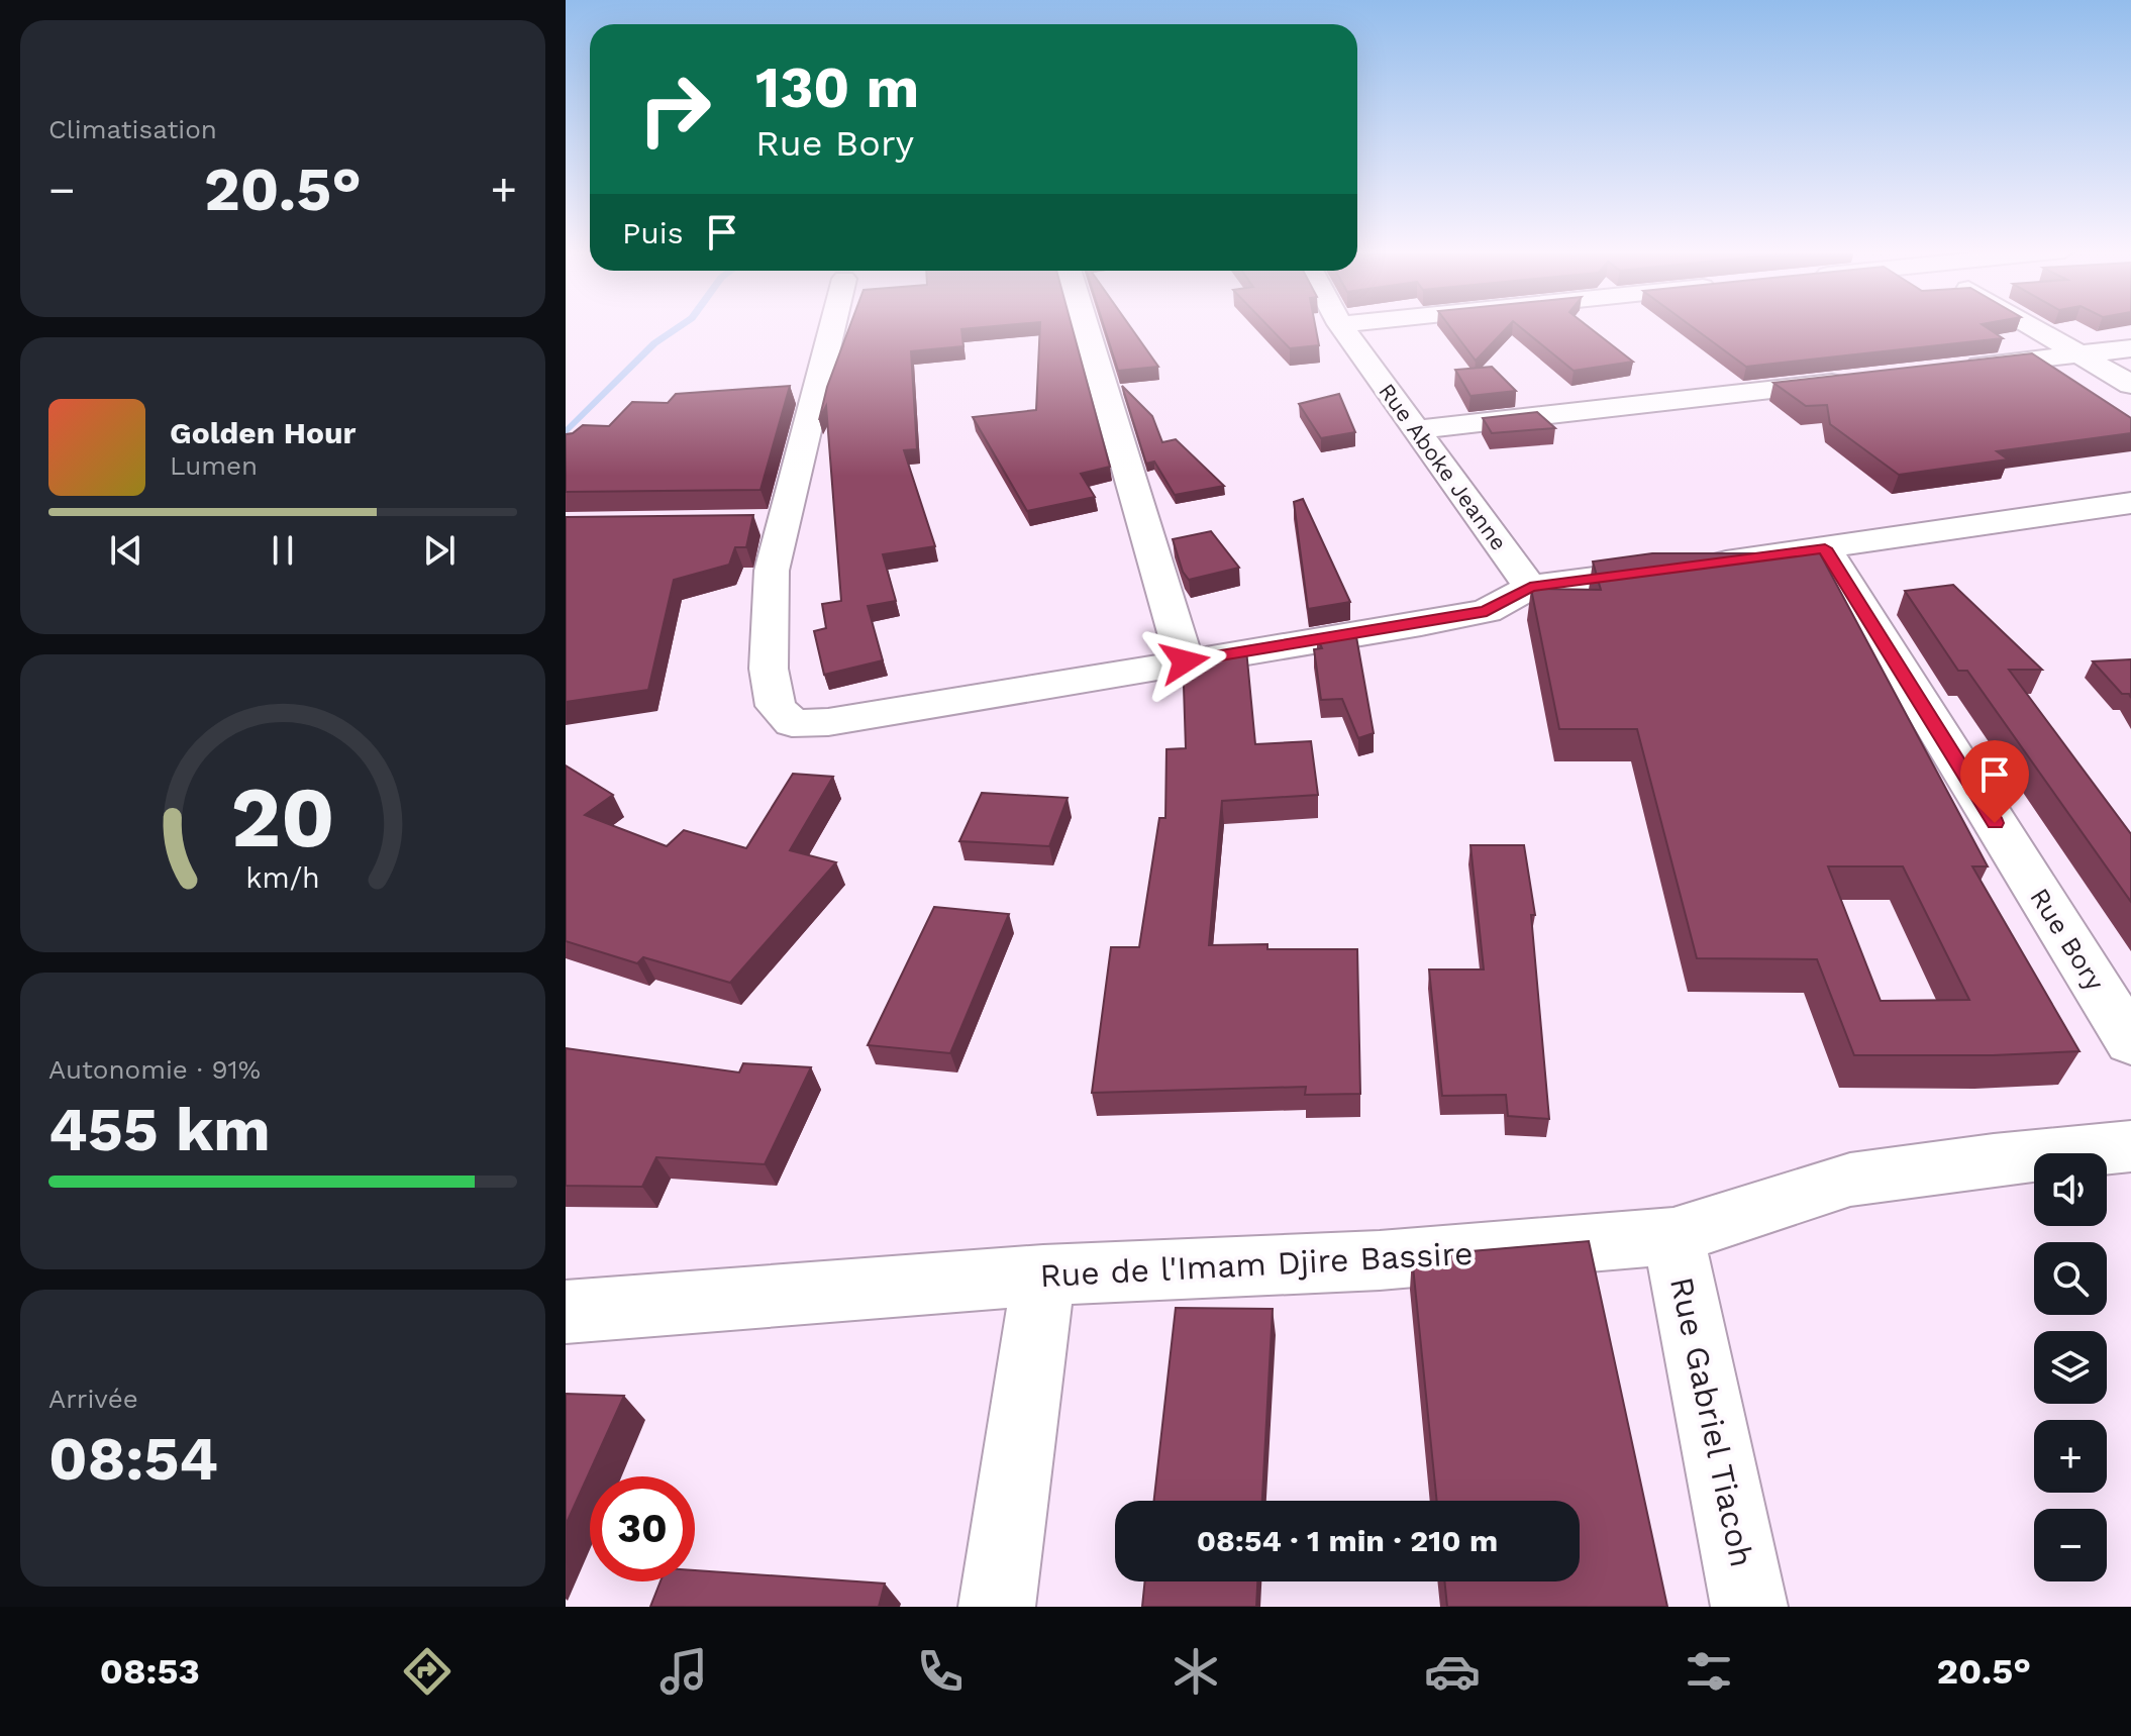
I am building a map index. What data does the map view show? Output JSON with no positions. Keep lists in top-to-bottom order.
{
  "streets": {
    "street": [
      "Rue Aboke Jeanne",
      "Rue Bory",
      "Rue de l'Imam Djire Bassire",
      "Rue Gabriel Tiacoh"
    ]
  },
  "crossings": [
    ["Rue de l'Imam Djire Bassire", "Rue Gabriel Tiacoh"]
  ],
  "page": {
    "tile": [
      "Climatisation",
      ["Autonomie · 91%", "455 km"],
      ["Arrivée", "08:54"]
    ],
    "turn": ["130 m", "Rue Bory"],
    "heat": ["−", "20.5°", "+"],
    "then": "Puis",
    "song": ["Golden Hour", "Lumen"],
    "map_buttons": ["+", "−"],
    "limit": "30",
    "trip": "08:54 · 1 min · 210 m",
    "tabs": ["08:53", "20.5°"],
    "gauge": ["20", "km/h"]
  }
}
